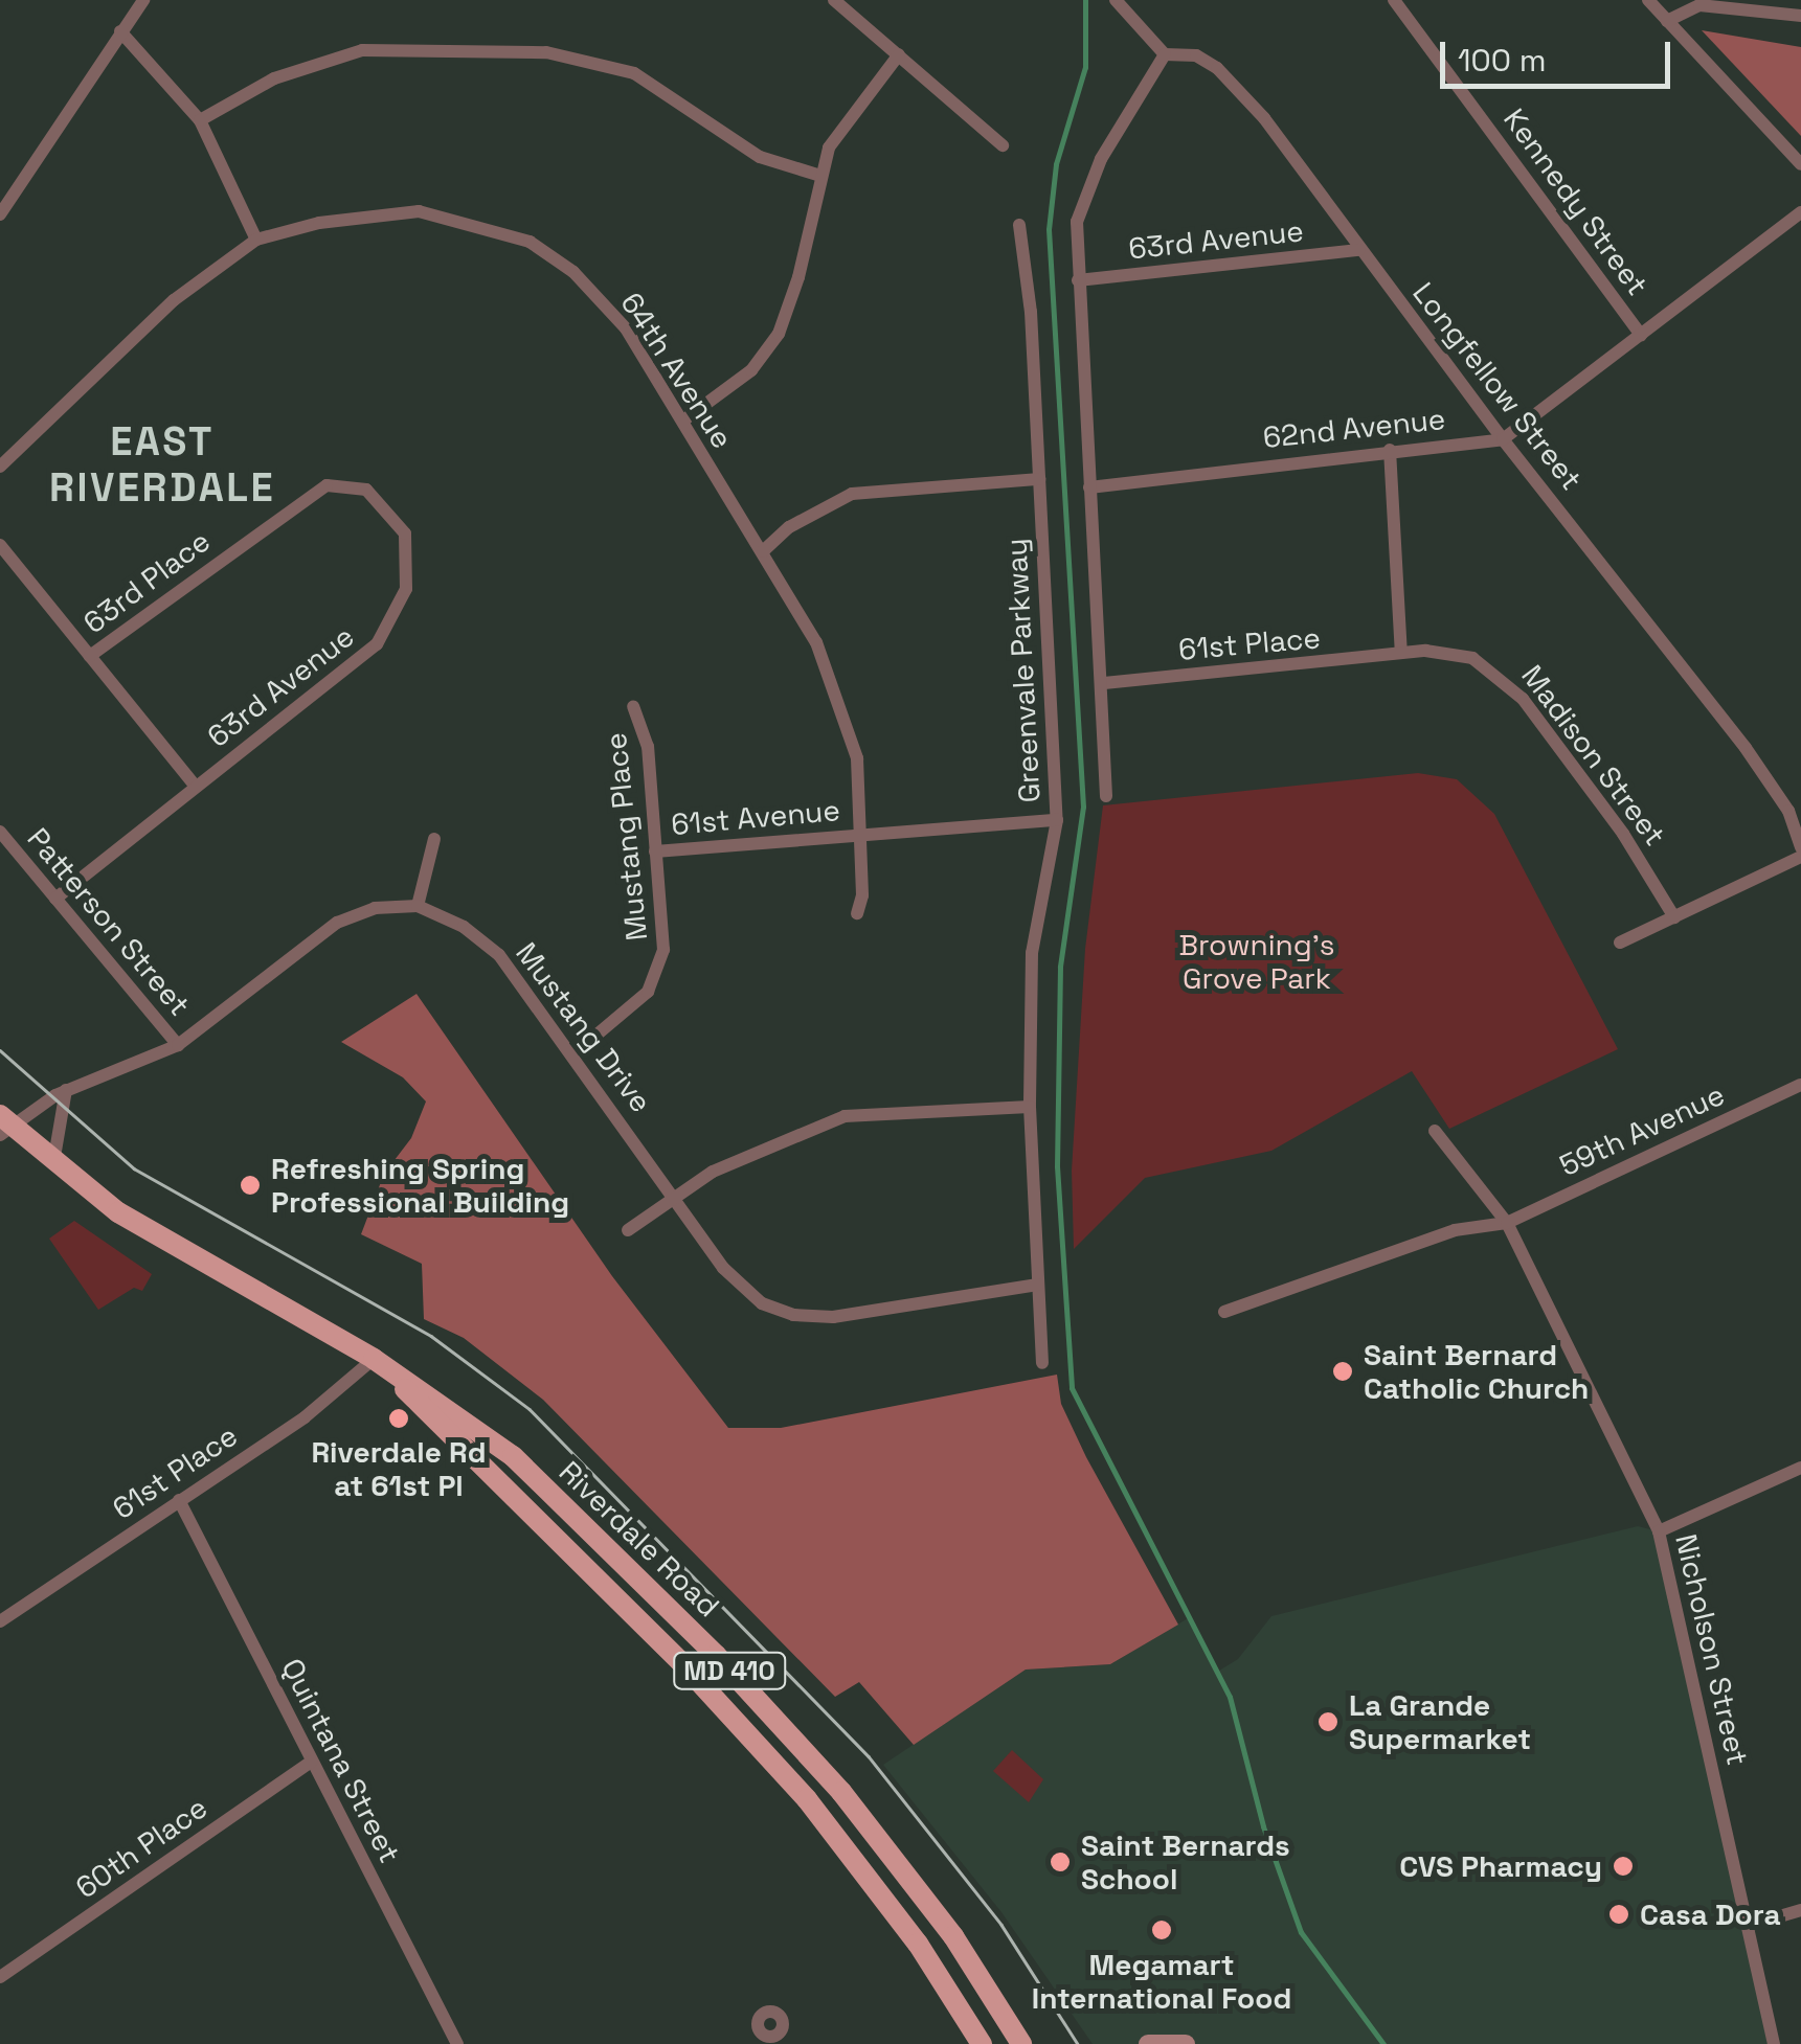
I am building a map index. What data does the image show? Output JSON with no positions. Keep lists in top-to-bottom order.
{
  "streets": {
    "main road": ["Riverdale Road", "MD 410"],
    "street": [
      "Kennedy Street",
      "63rd Avenue",
      "64th Avenue",
      "Longfellow Street",
      "62nd Avenue",
      "63rd Place",
      "61st Place",
      "Greenvale Parkway",
      "Madison Street",
      "61st Avenue",
      "Mustang Place",
      "Patterson Street",
      "Mustang Drive",
      "59th Avenue",
      "Nicholson Street",
      "Quintana Street",
      "60th Place"
    ]
  },
  "crossings": [
    ["63rd Avenue", "Longfellow Street"],
    ["63rd Avenue", "63rd Place"],
    ["63rd Avenue", "Patterson Street"],
    ["64th Avenue", "61st Avenue"],
    ["Longfellow Street", "62nd Avenue"],
    ["61st Place", "Madison Street"],
    ["61st Place", "Riverdale Road"],
    ["61st Place", "Quintana Street"],
    ["Greenvale Parkway", "61st Avenue"],
    ["Greenvale Parkway", "Mustang Drive"],
    ["61st Avenue", "Mustang Place"],
    ["Mustang Place", "Mustang Drive"],
    ["59th Avenue", "Nicholson Street"],
    ["Quintana Street", "60th Place"]
  ],
  "districts": ["EAST RIVERDALE"],
  "parks": ["Browning's Grove Park"],
  "places": [
    "Refreshing Spring Professional Building",
    "Saint Bernard Catholic Church",
    "Riverdale Rd at 61st Pl",
    "La Grande Supermarket",
    "Saint Bernards School",
    "CVS Pharmacy",
    "Casa Dora",
    "Megamart International Food"
  ],
  "scale_bar": "100 m"
}
